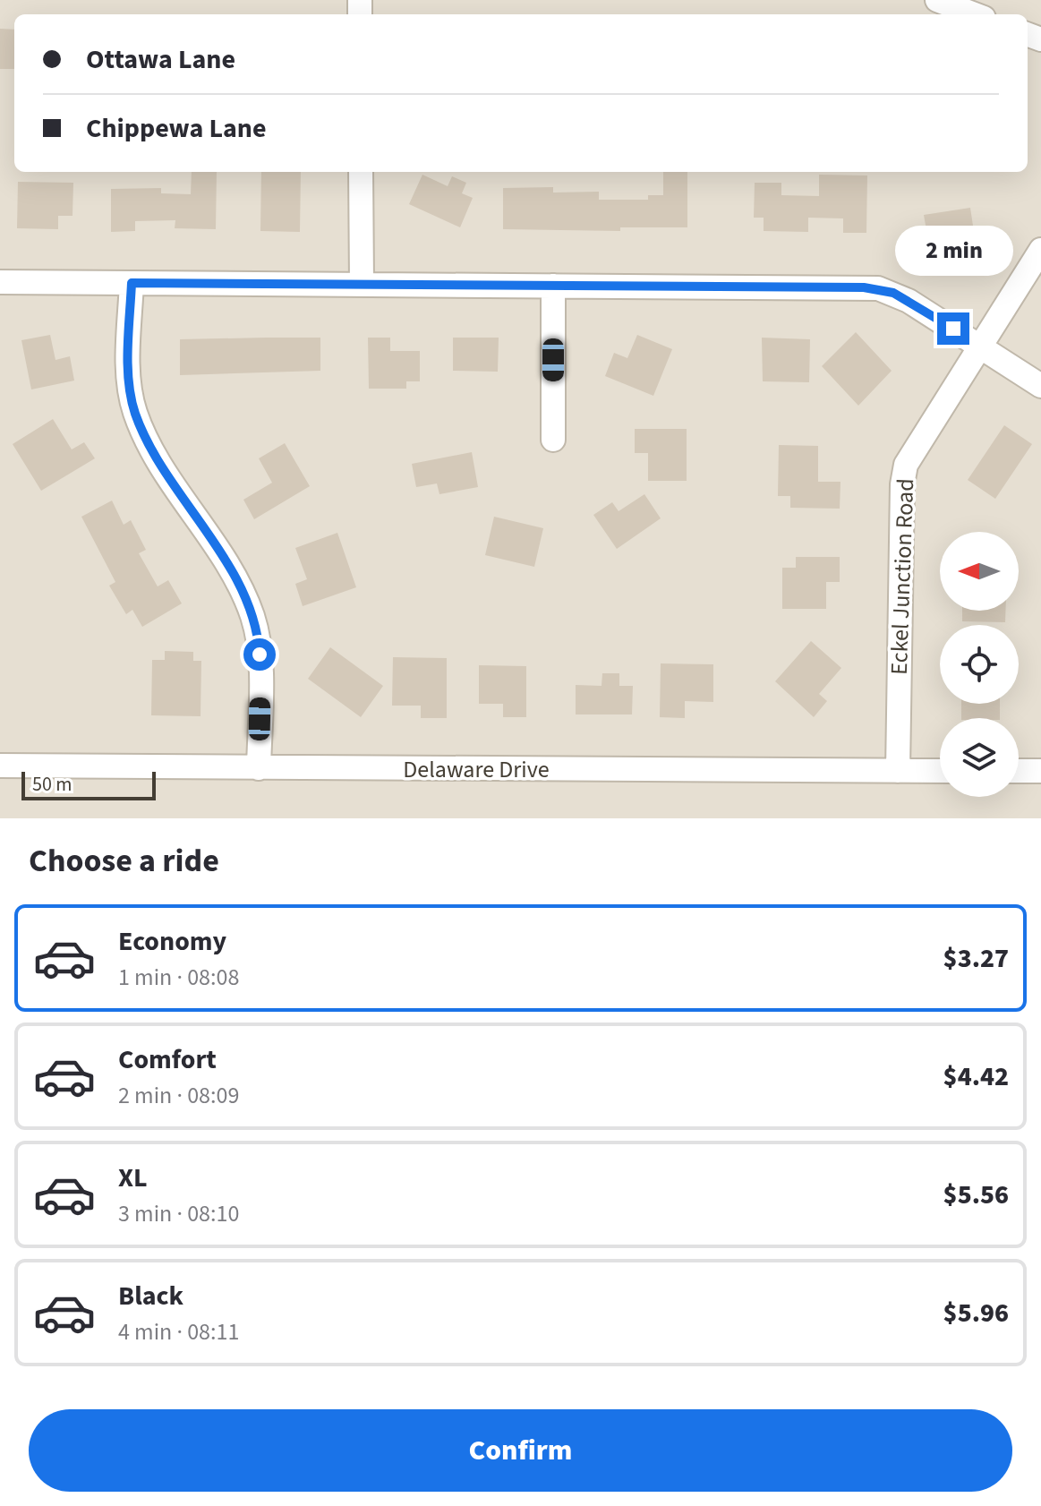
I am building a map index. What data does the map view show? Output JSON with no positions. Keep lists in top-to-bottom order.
{
  "streets": {
    "street": ["Eckel Junction Road", "Delaware Drive"]
  },
  "crossings": [
    ["Eckel Junction Road", "Delaware Drive"]
  ],
  "scale_bar": "50 m",
  "north": "left",
  "page": {
    "banner": ["Ottawa Lane", "Chippewa Lane"],
    "bubble": "2 min",
    "scale": "50 m",
    "heading": "Choose a ride",
    "list": [
      {
        "name": "Economy",
        "note": "1 min · 08:08",
        "value": "$3.27"
      },
      {
        "name": "Comfort",
        "note": "2 min · 08:09",
        "value": "$4.42"
      },
      {
        "name": "XL",
        "note": "3 min · 08:10",
        "value": "$5.56"
      },
      {
        "name": "Black",
        "note": "4 min · 08:11",
        "value": "$5.96"
      }
    ],
    "buttons": "Confirm"
  }
}
